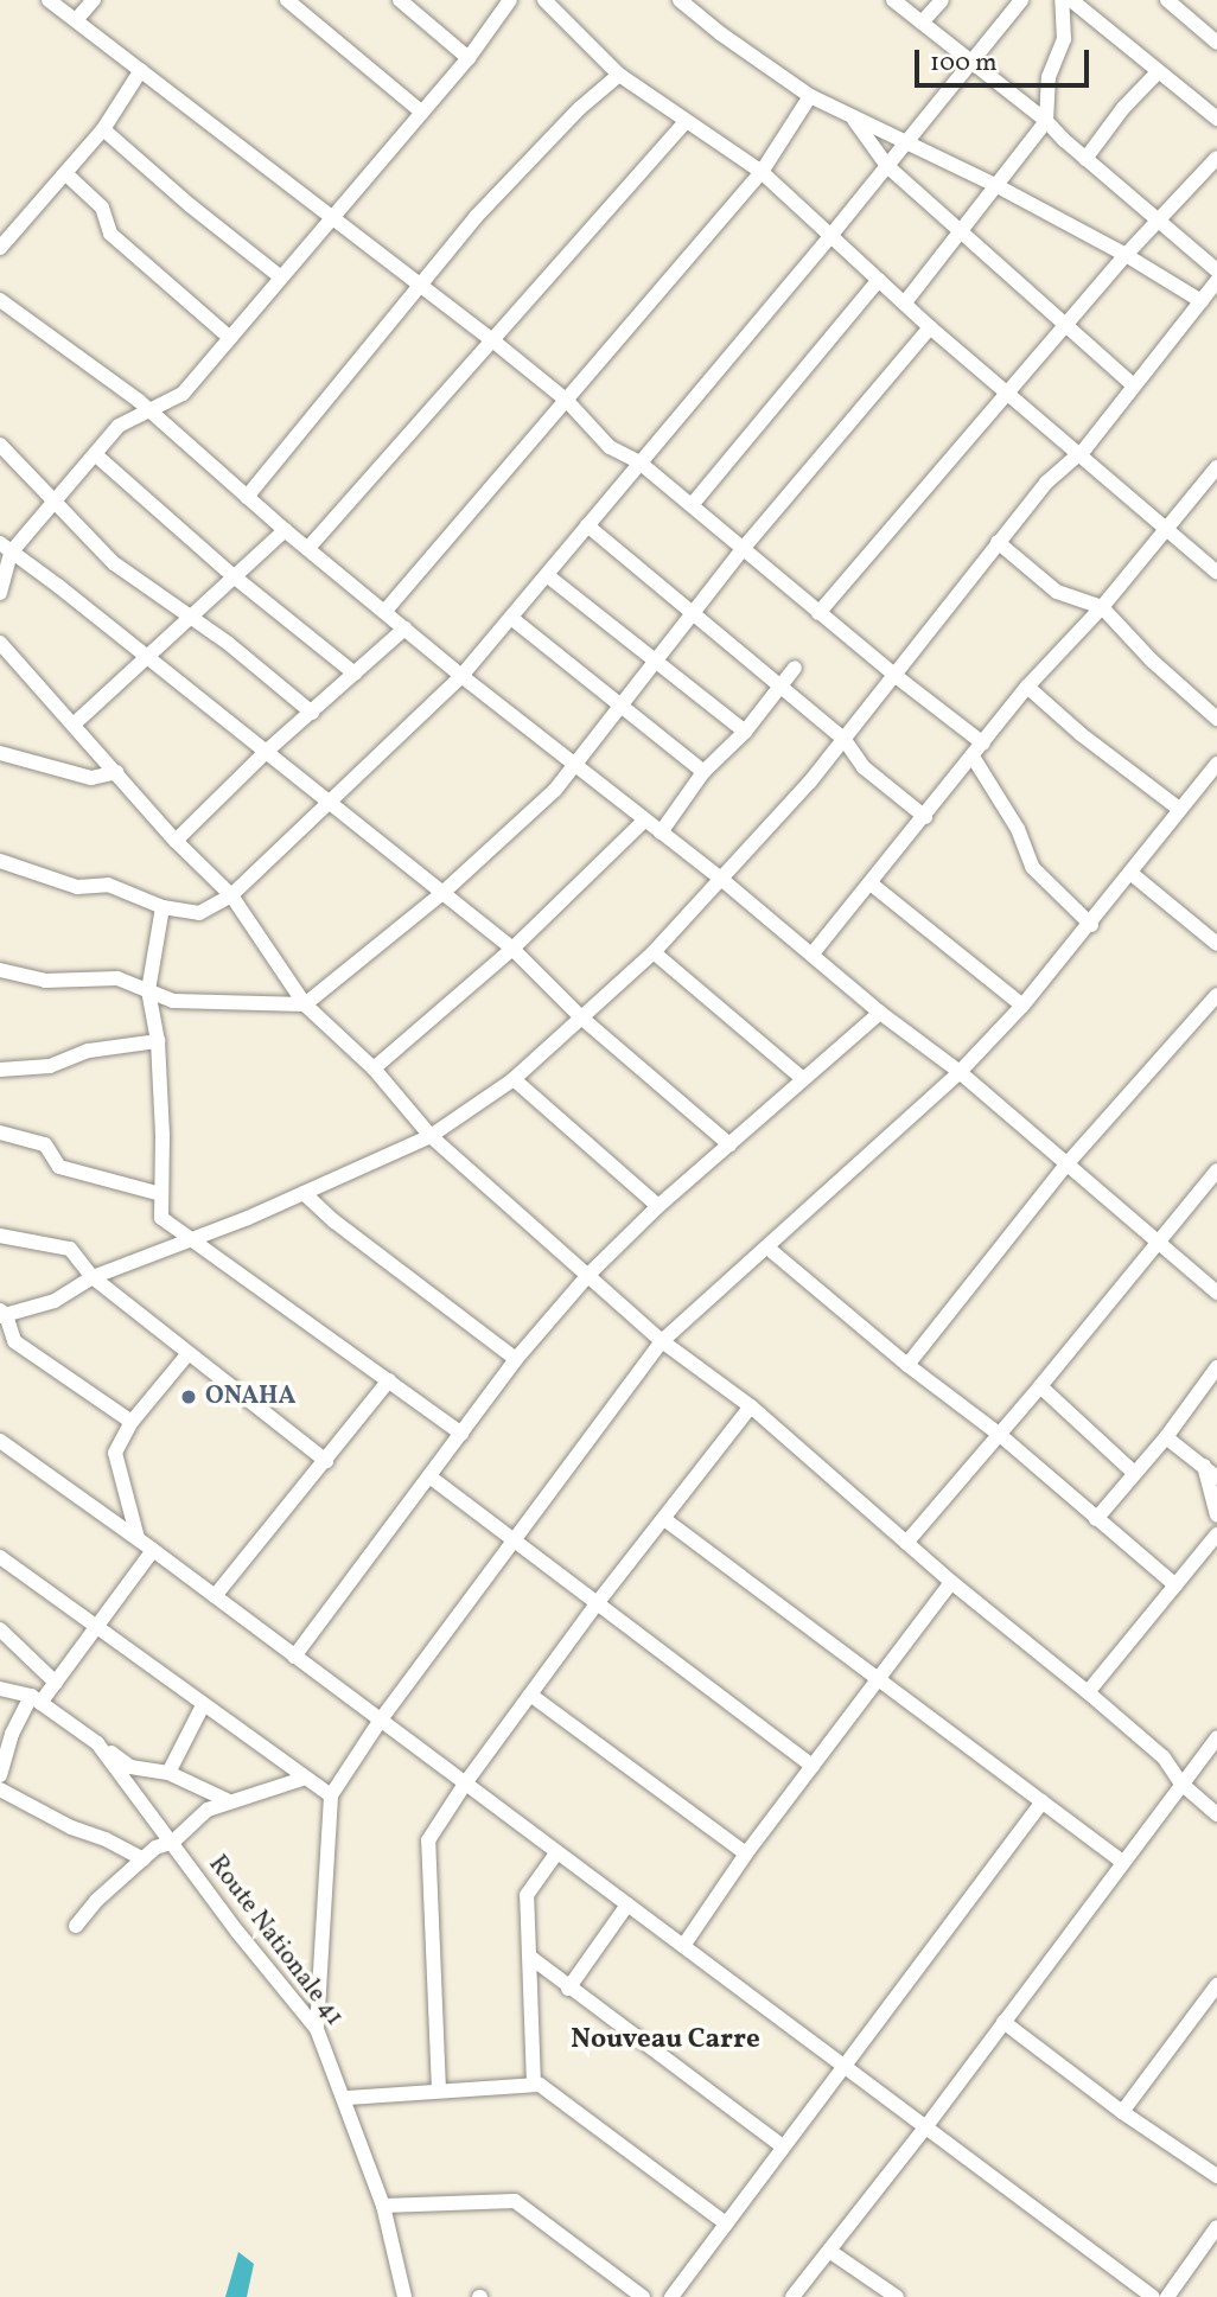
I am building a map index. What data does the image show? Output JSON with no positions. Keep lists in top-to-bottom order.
{
  "streets": {
    "street": ["Route Nationale 41"]
  },
  "districts": ["Nouveau Carre"],
  "places": ["ONAHA"],
  "scale_bar": "100 m"
}
